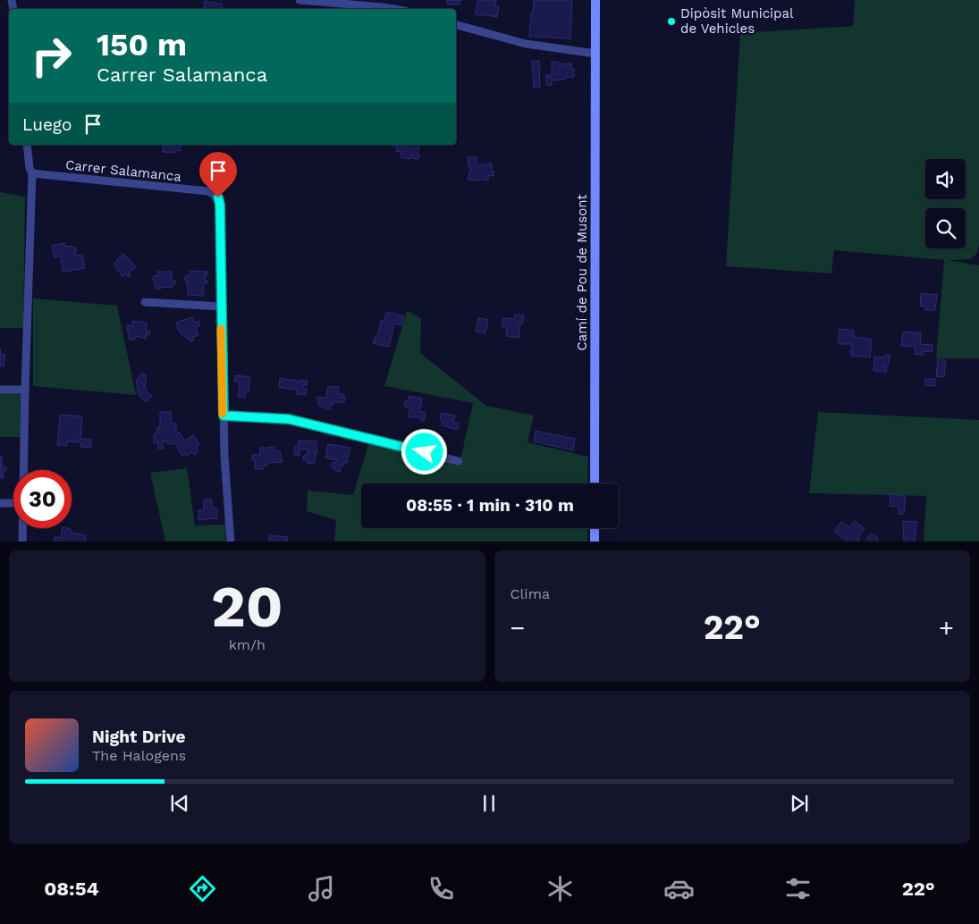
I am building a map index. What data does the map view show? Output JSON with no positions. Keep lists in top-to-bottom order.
{
  "streets": {
    "street": ["Carrer Salamanca", "Camí de Pou de Musont"]
  },
  "places": ["Dipòsit Municipal de Vehicles"],
  "page": {
    "turn": ["150 m", "Carrer Salamanca"],
    "then": "Luego",
    "limit": "30",
    "trip": "08:55 · 1 min · 310 m",
    "tile": [
      ["20", "km/h"],
      "Clima"
    ],
    "heat": ["−", "22°", "+"],
    "song": ["Night Drive", "The Halogens"],
    "tabs": ["08:54", "22°"]
  }
}
